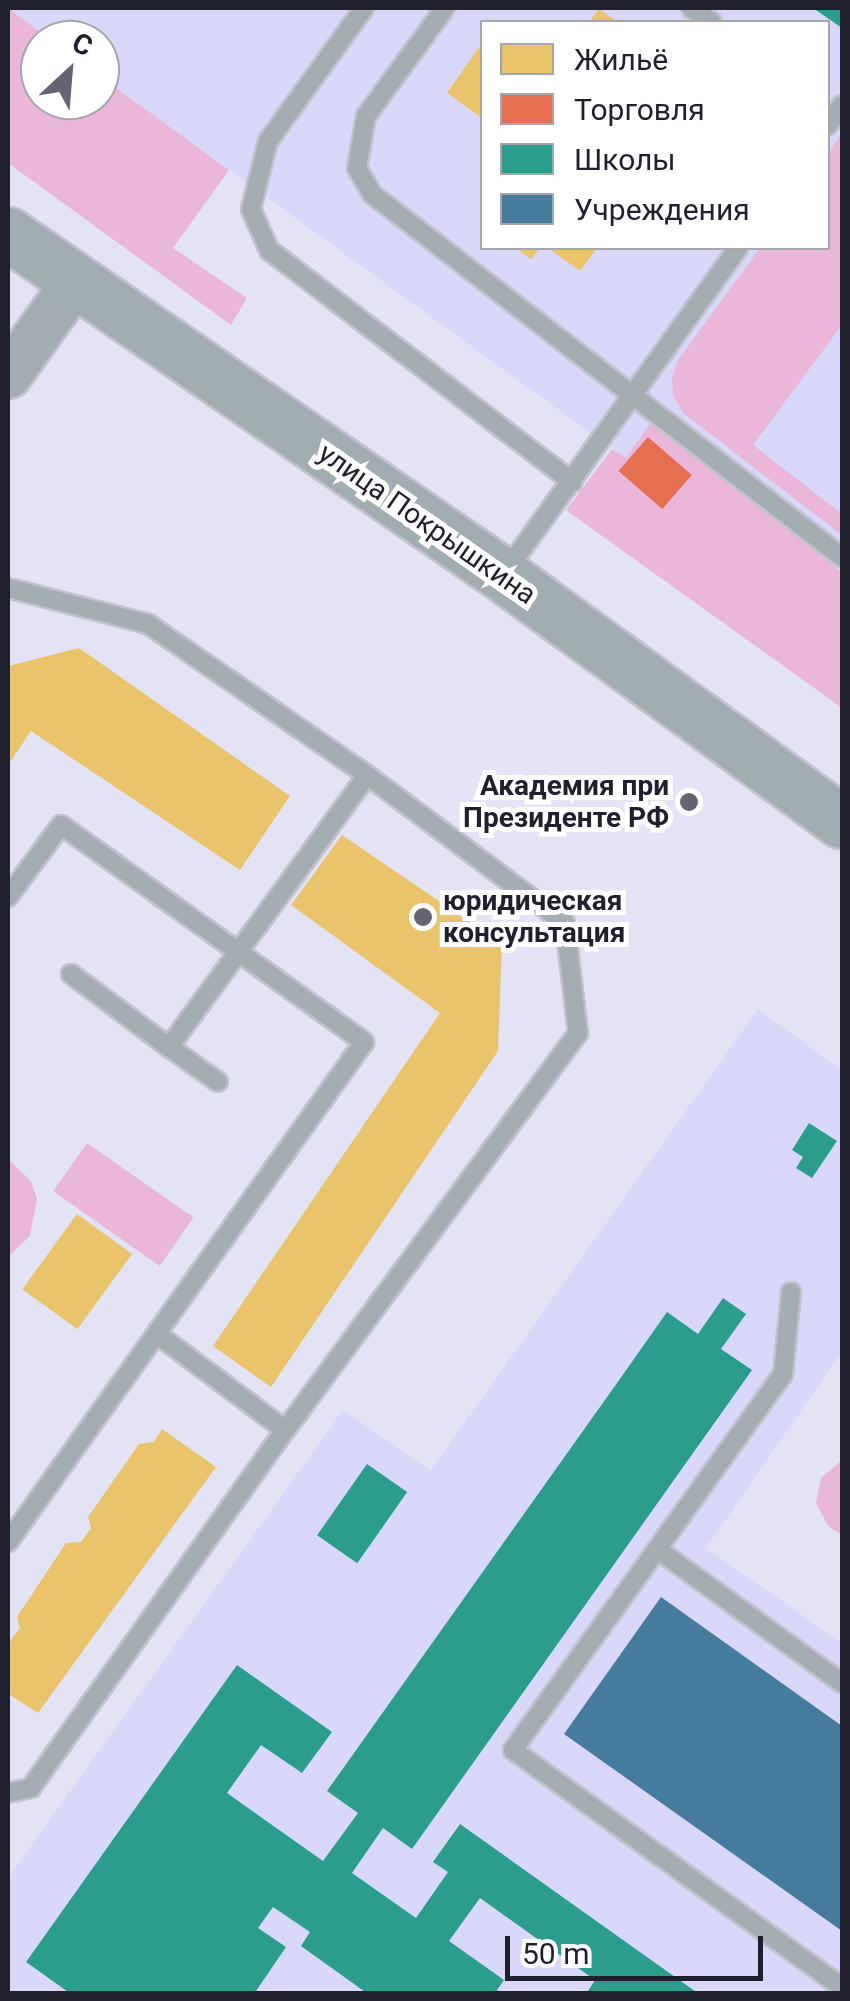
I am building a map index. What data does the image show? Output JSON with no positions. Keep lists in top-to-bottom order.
{
  "streets": {
    "main road": ["улица Покрышкина"]
  },
  "places": ["Академия при Президенте РФ", "юридическая консультация"],
  "legend": [
    "Жильё",
    "Торговля",
    "Школы",
    "Учреждения"
  ],
  "scale_bar": "50 m",
  "north": "top right"
}
